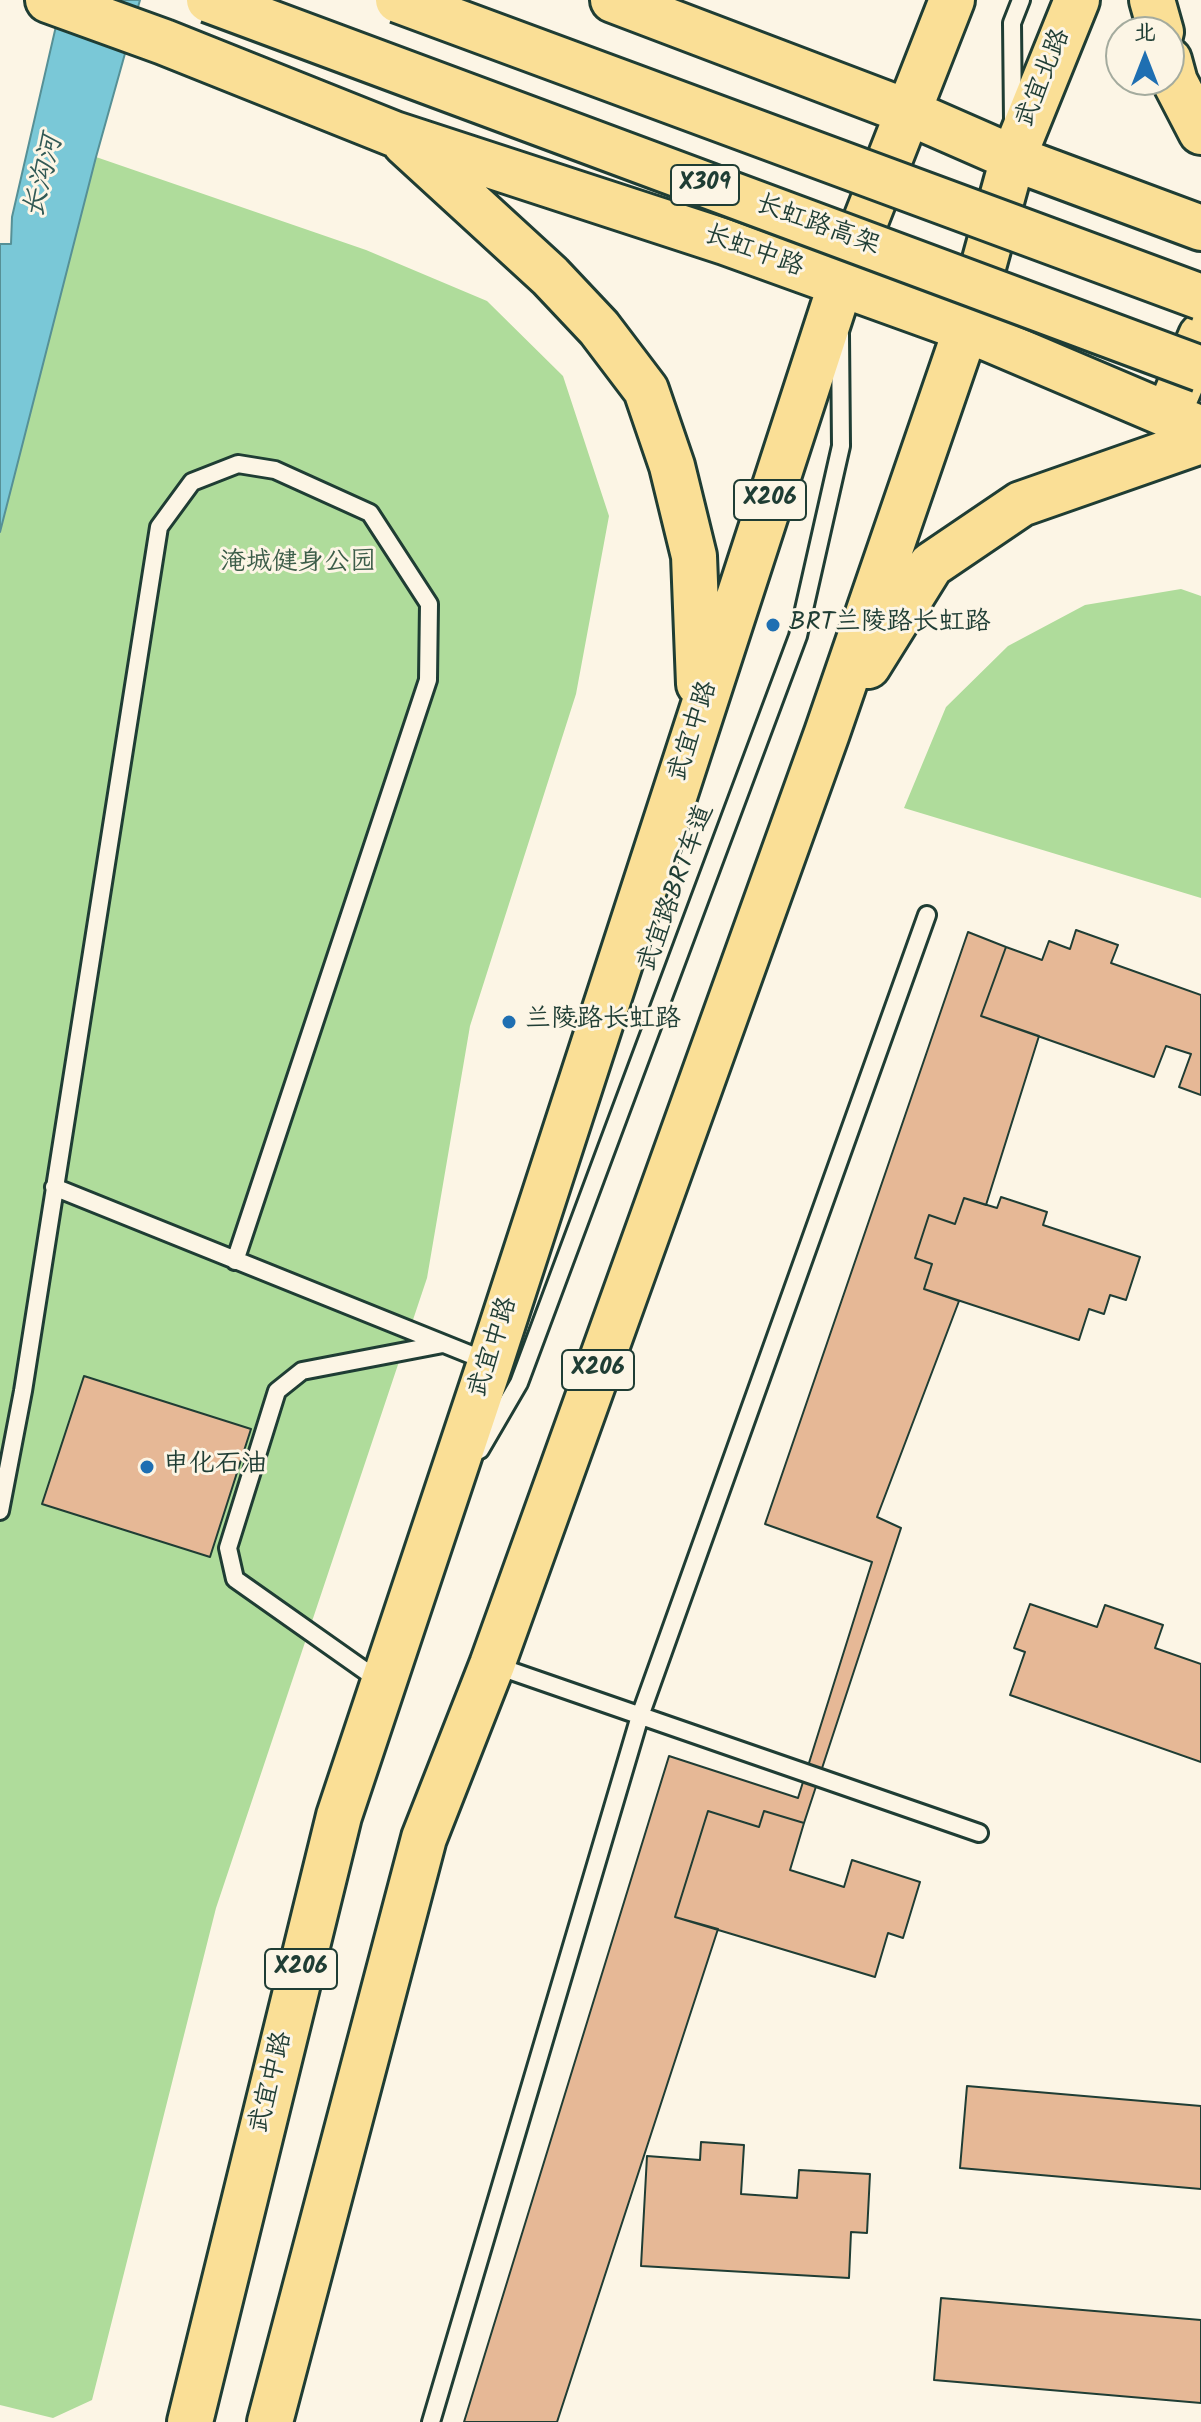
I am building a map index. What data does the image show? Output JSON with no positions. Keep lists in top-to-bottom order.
{
  "streets": {
    "main road": [
      "武宜北路",
      "X309",
      "长虹路高架",
      "长虹中路",
      "X206",
      "武宜中路"
    ],
    "lane": ["武宜路BRT车道"]
  },
  "crossings": [
    ["武宜北路", "长虹中路"],
    ["武宜北路", "X206"],
    ["长虹中路", "X206"],
    ["长虹中路", "武宜中路"],
    ["长虹中路", "武宜路BRT车道"],
    ["武宜中路", "武宜路BRT车道"]
  ],
  "water": ["长沟河"],
  "parks": ["淹城健身公园"],
  "places": ["BRT兰陵路长虹路", "兰陵路长虹路", "申化石油"],
  "north": "top"
}
